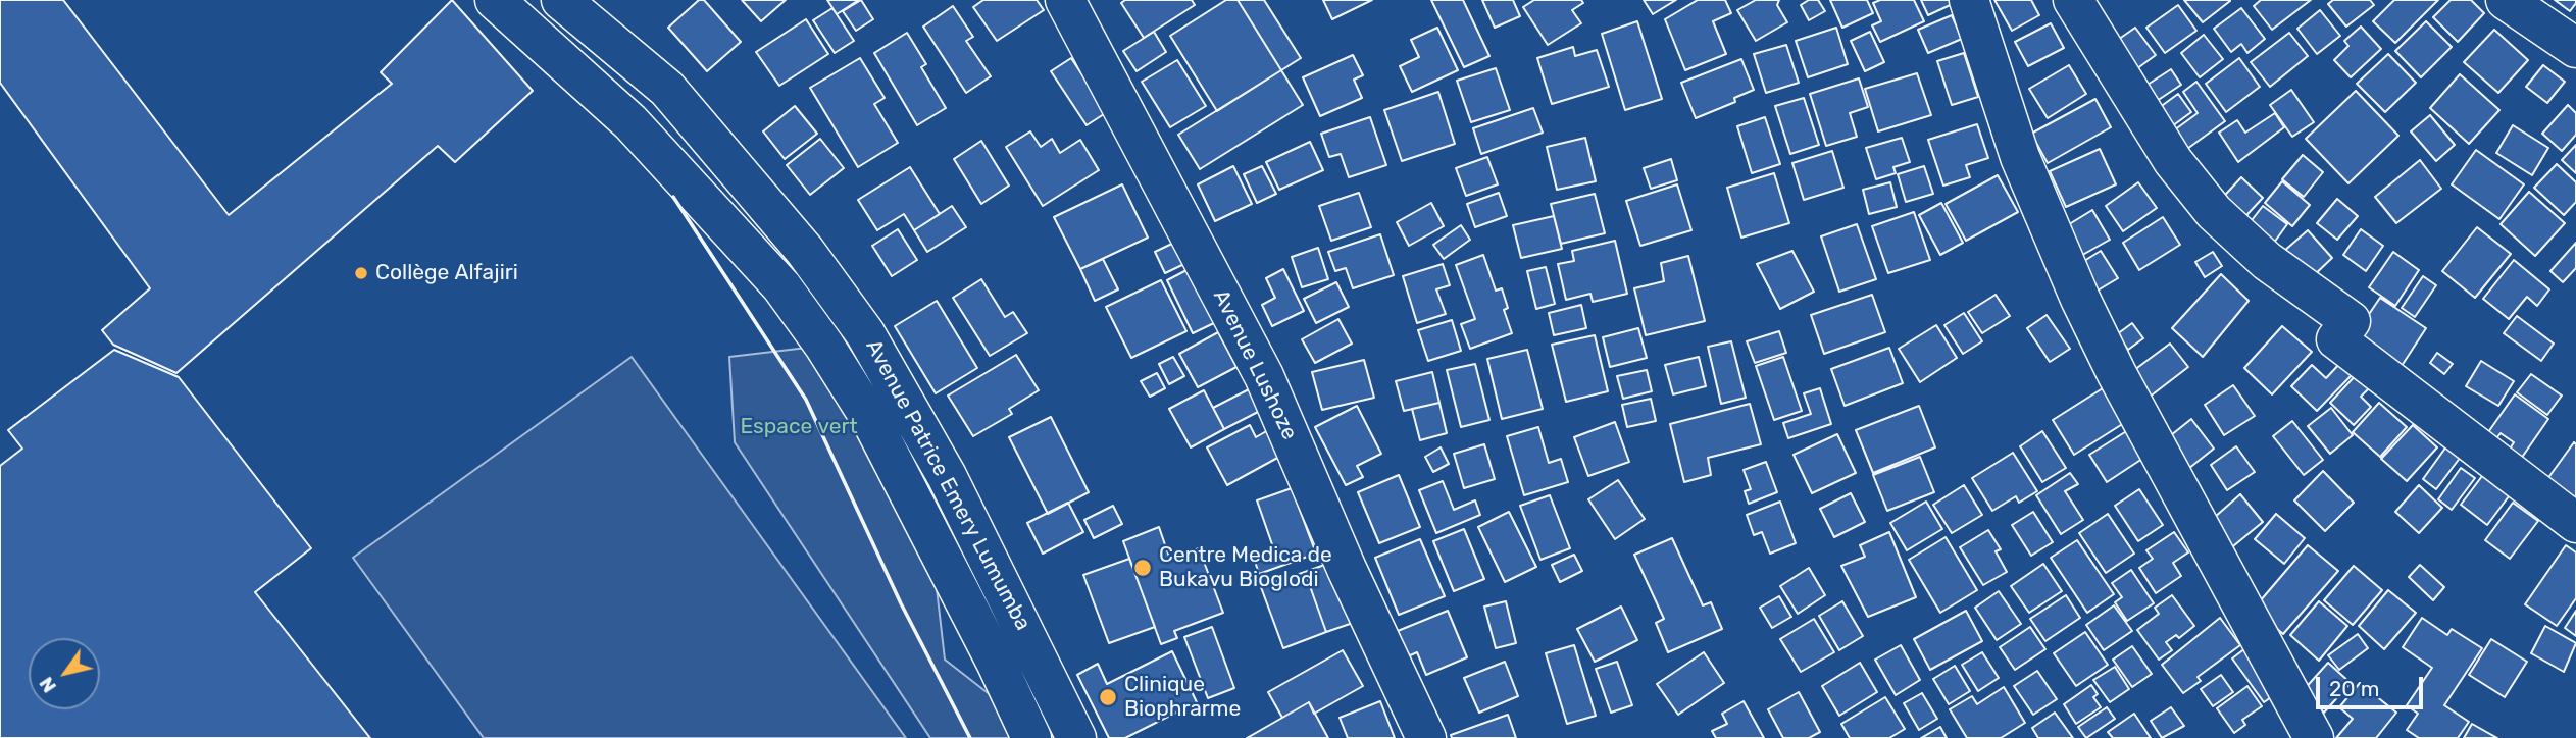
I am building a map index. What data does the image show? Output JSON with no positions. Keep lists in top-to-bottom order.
{
  "streets": {
    "street": ["Avenue Lushoze", "Avenue Patrice Emery Lumumba"]
  },
  "parks": ["Espace vert"],
  "places": ["Collège Alfajiri", "Centre Medica de Bukavu Bioglodi", "Clinique Biophrarme"],
  "scale_bar": "20 m",
  "north": "bottom left"
}
